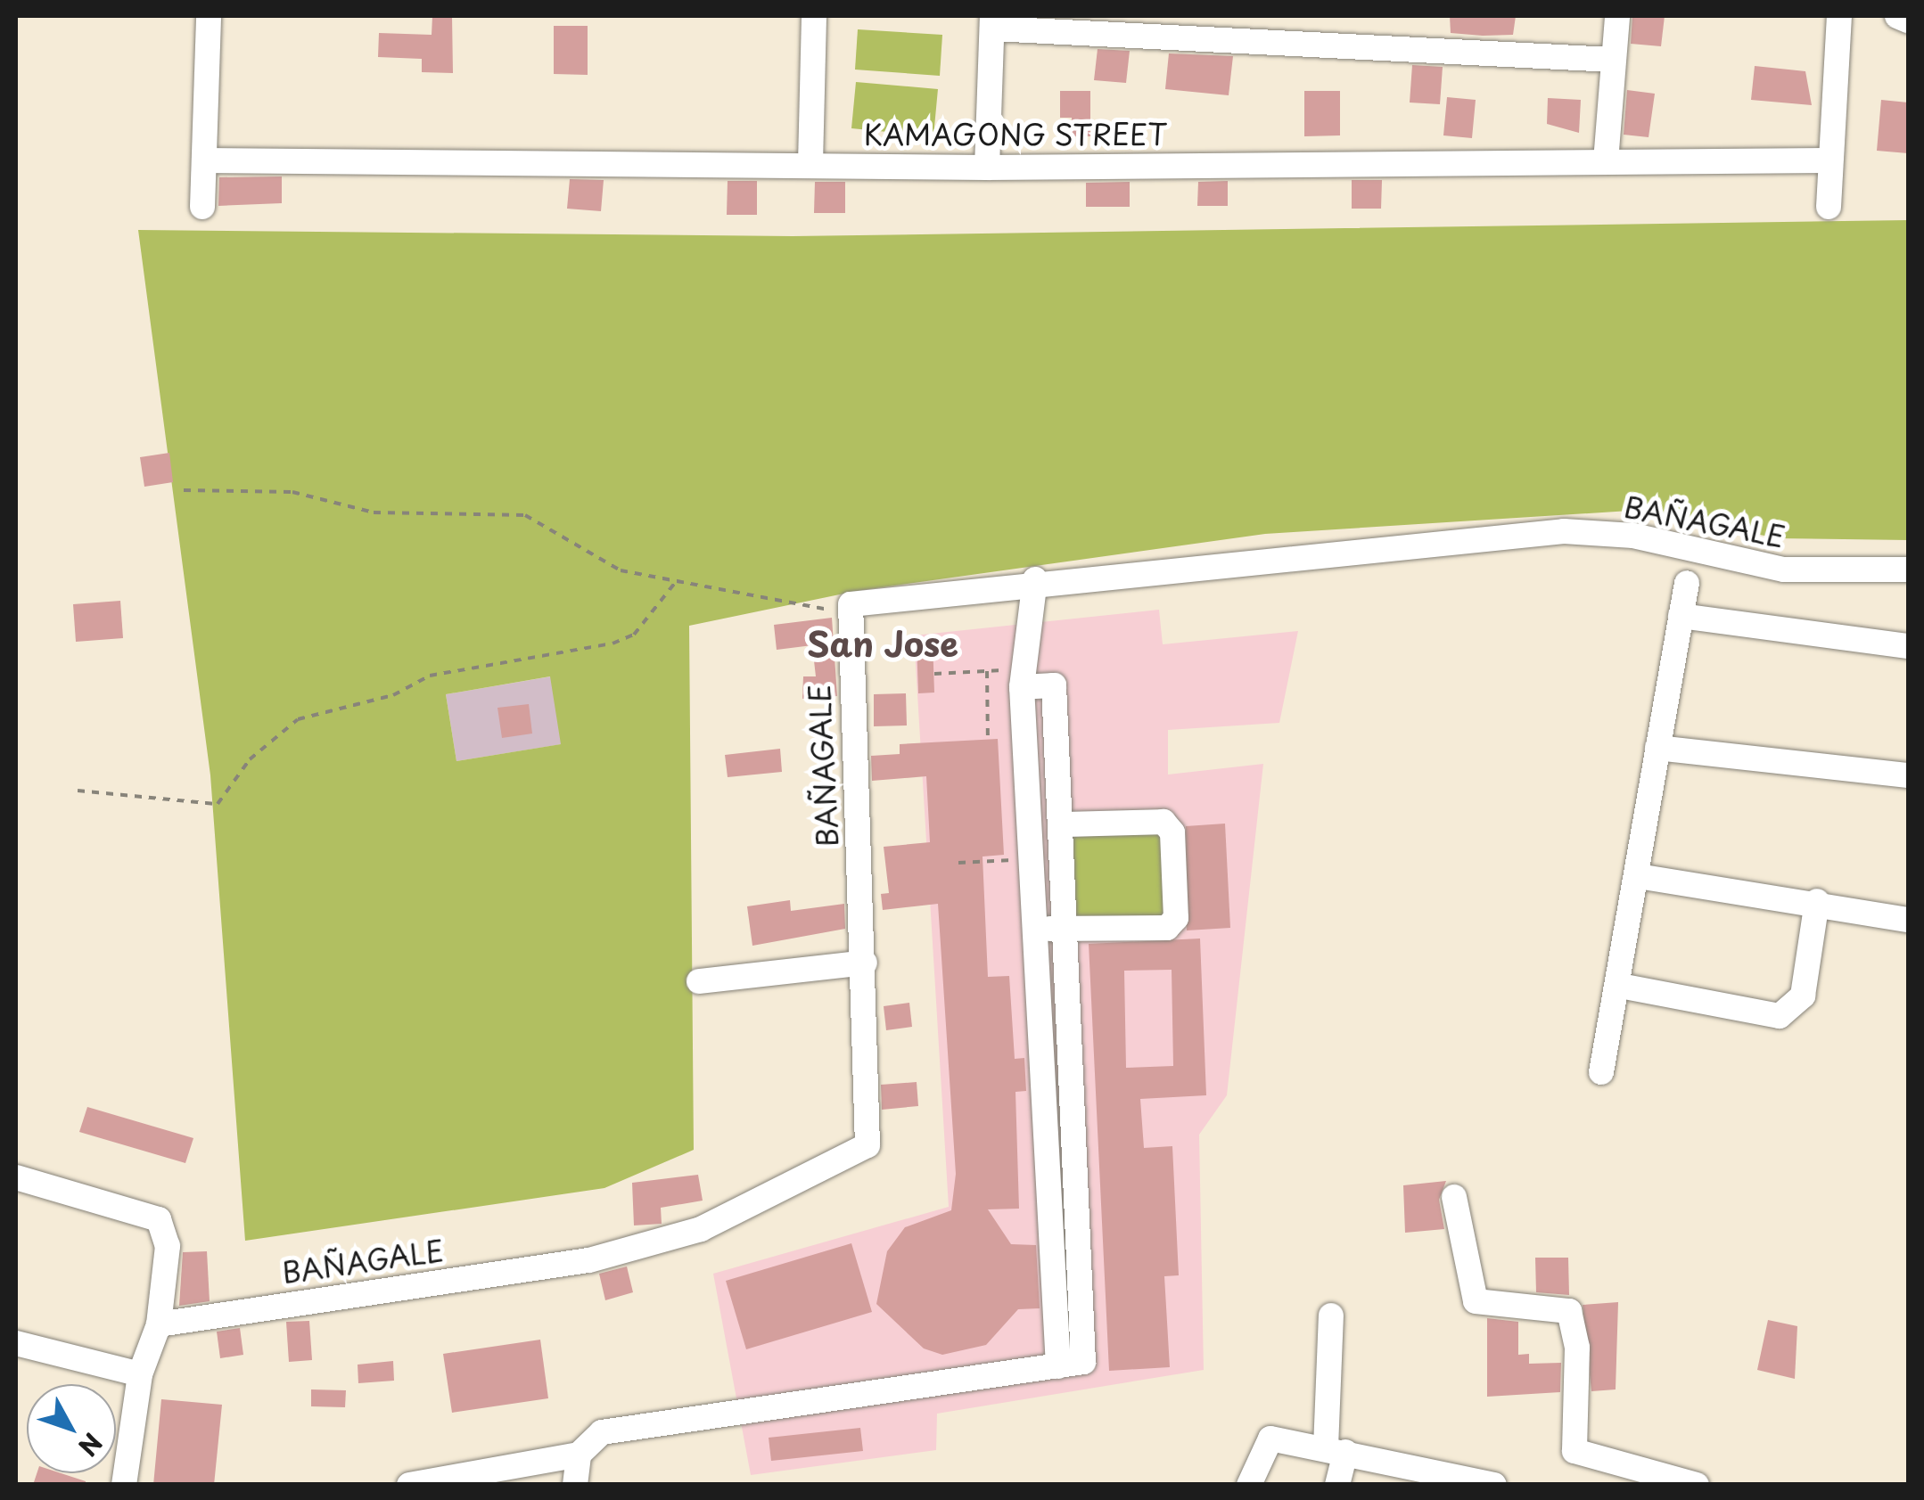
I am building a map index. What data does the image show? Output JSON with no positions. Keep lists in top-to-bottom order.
{
  "streets": {
    "street": ["KAMAGONG STREET", "BAÑAGALE"]
  },
  "districts": ["San Jose"],
  "north": "bottom right"
}
